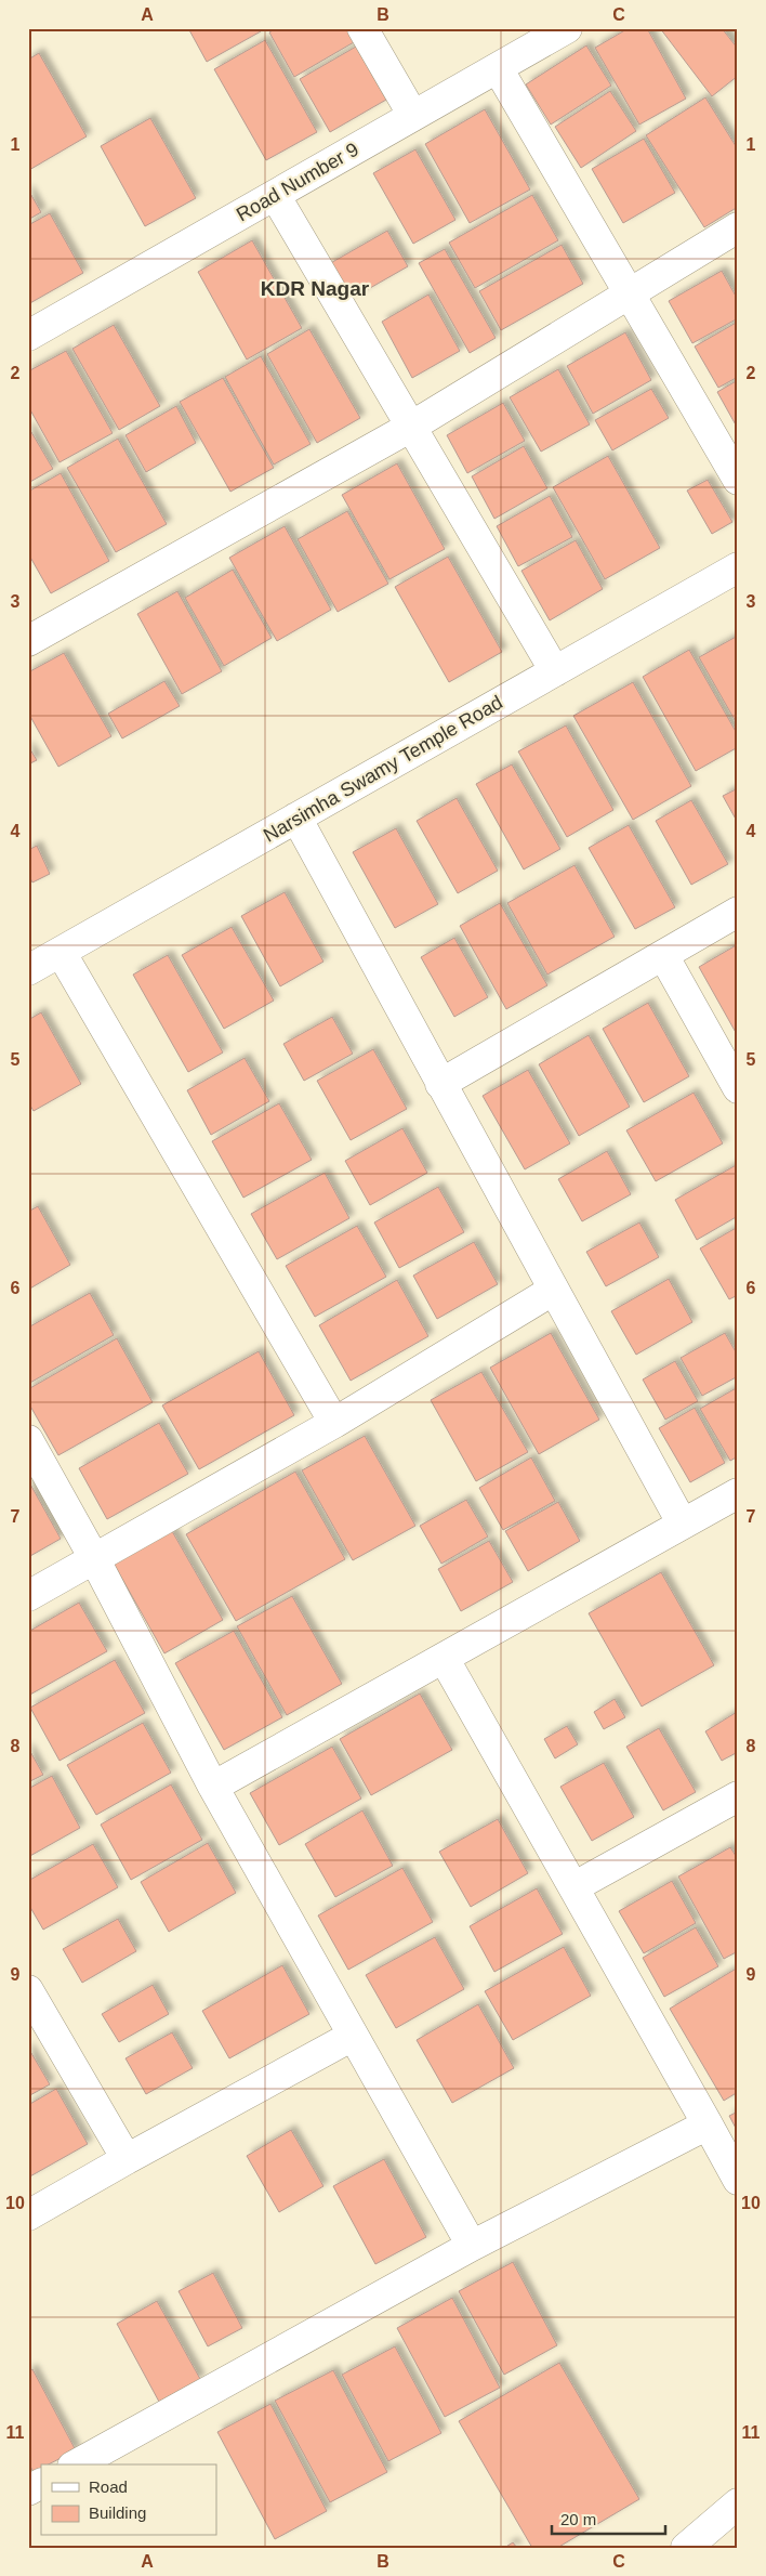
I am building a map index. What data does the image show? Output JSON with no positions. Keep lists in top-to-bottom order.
{
  "streets": {
    "street": ["Road Number 9", "Narsimha Swamy Temple Road"]
  },
  "districts": ["KDR Nagar"],
  "legend": ["Road", "Building"],
  "scale_bar": "20 m",
  "grid": {
    "columns": ["A", "B", "C"],
    "rows": [
      "1",
      "2",
      "3",
      "4",
      "5",
      "6",
      "7",
      "8",
      "9",
      "10",
      "11"
    ]
  }
}
